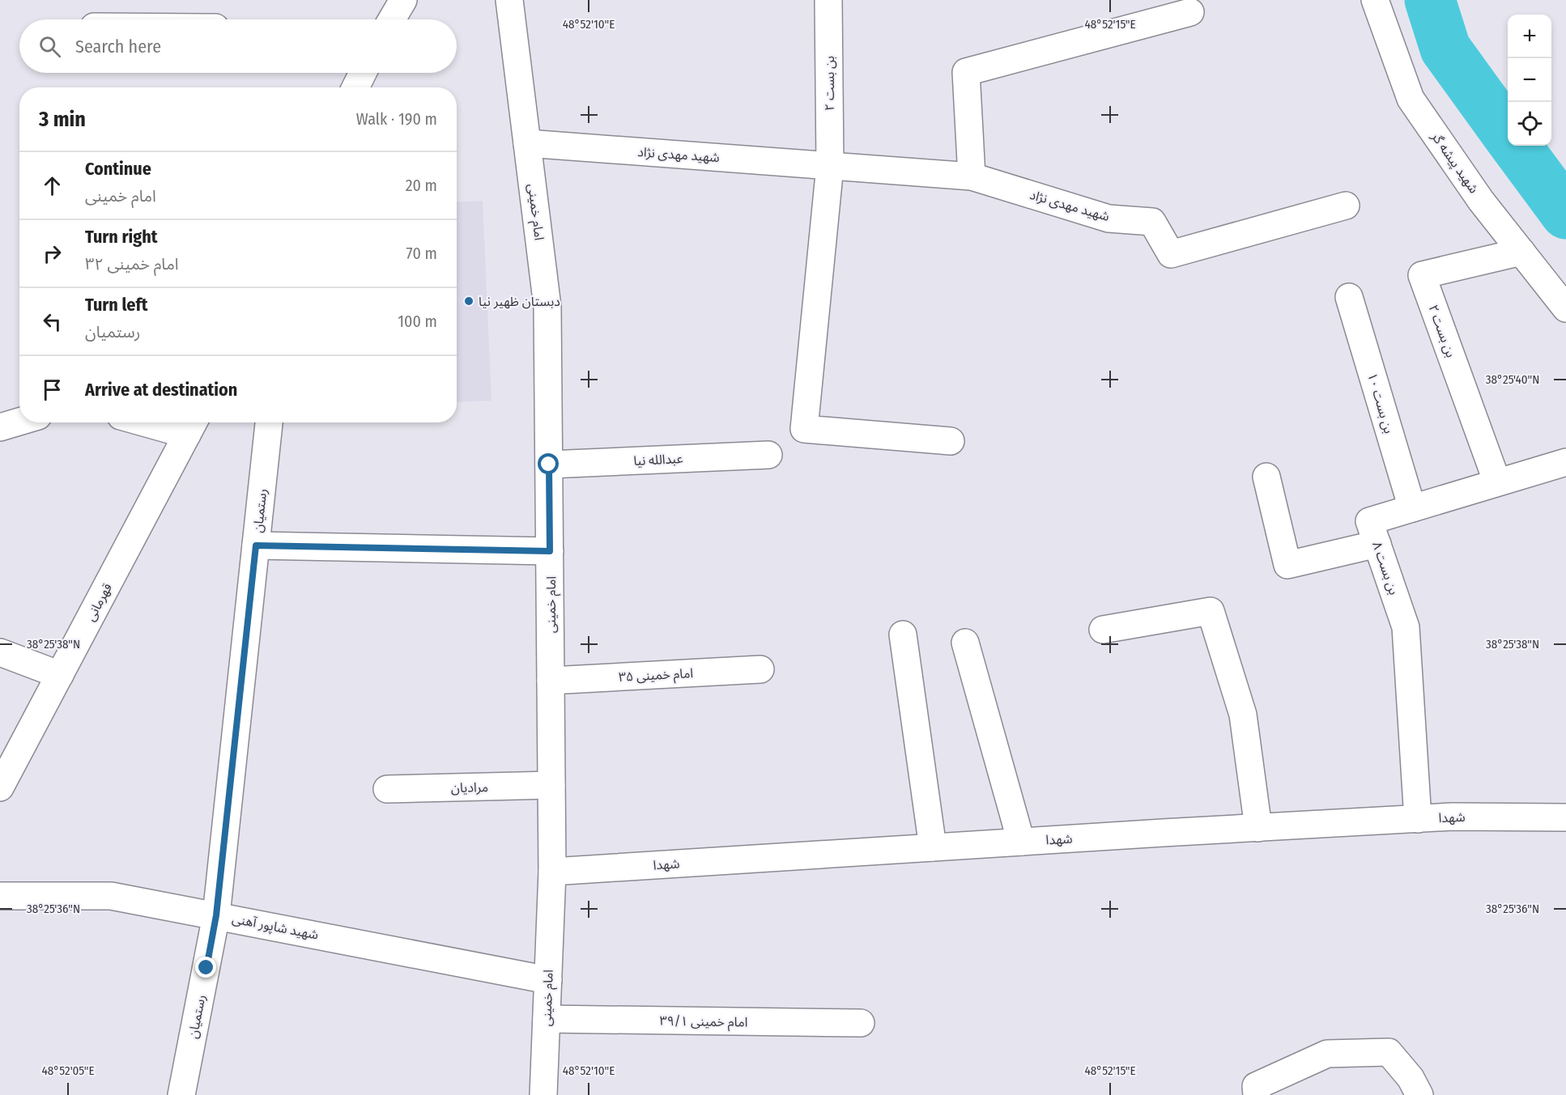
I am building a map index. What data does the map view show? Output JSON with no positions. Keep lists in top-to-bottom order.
{
  "streets": {
    "street": [
      "بن بست ۲",
      "شهید مهدی نژاد",
      "شهید پیشه گر",
      "امام خمینی",
      "بن بست ۱۰",
      "عبدالله نیا",
      "رستمیان",
      "بن بست ۸",
      "قهرمانی",
      "امام خمینی ۳۵",
      "مرادیان",
      "شهدا",
      "شهید شاپور آهنی",
      "امام خمینی ۳۹/۱"
    ]
  },
  "crossings": [
    ["بن بست ۲", "شهید مهدی نژاد"],
    ["بن بست ۲", "شهید پیشه گر"],
    ["بن بست ۲", "بن بست ۸"],
    ["شهید مهدی نژاد", "امام خمینی"],
    ["امام خمینی", "عبدالله نیا"],
    ["امام خمینی", "امام خمینی ۳۵"],
    ["امام خمینی", "مرادیان"],
    ["امام خمینی", "شهدا"],
    ["امام خمینی", "شهید شاپور آهنی"],
    ["امام خمینی", "امام خمینی ۳۹/۱"],
    ["بن بست ۱۰", "بن بست ۸"],
    ["رستمیان", "شهید شاپور آهنی"],
    ["بن بست ۸", "شهدا"]
  ],
  "places": ["دبستان ظهیر نیا"],
  "page": {
    "map_buttons": ["+", "−"],
    "search": "Search here",
    "heading": ["3 min", "Walk · 190 m"],
    "list": [
      ["Continue", "امام خمینی", "20 m"],
      ["Turn right", "امام خمینی ۳۲", "70 m"],
      ["Turn left", "رستمیان", "100 m"],
      "Arrive at destination"
    ]
  },
  "coordinates": [
    "48°52'10\"E",
    "48°52'15\"E",
    "38°25'40\"N",
    "38°25'38\"N",
    "38°25'36\"N",
    "48°52'05\"E"
  ]
}
